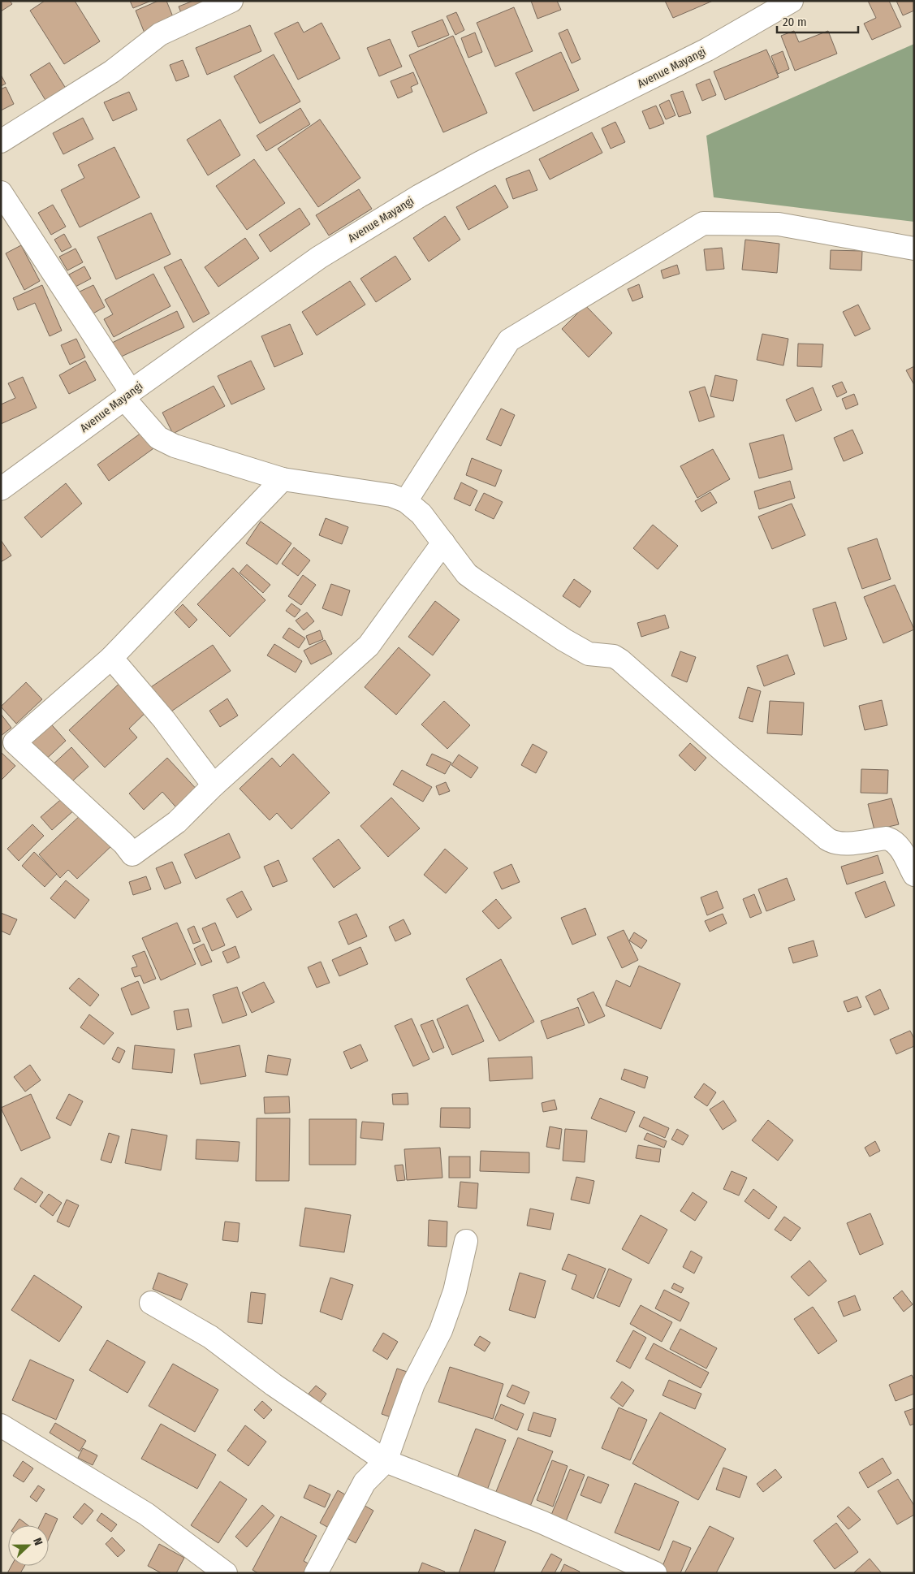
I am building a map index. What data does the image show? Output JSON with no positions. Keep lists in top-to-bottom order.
{
  "streets": {
    "street": ["Avenue Mayangi"]
  },
  "scale_bar": "20 m",
  "north": "right"
}
